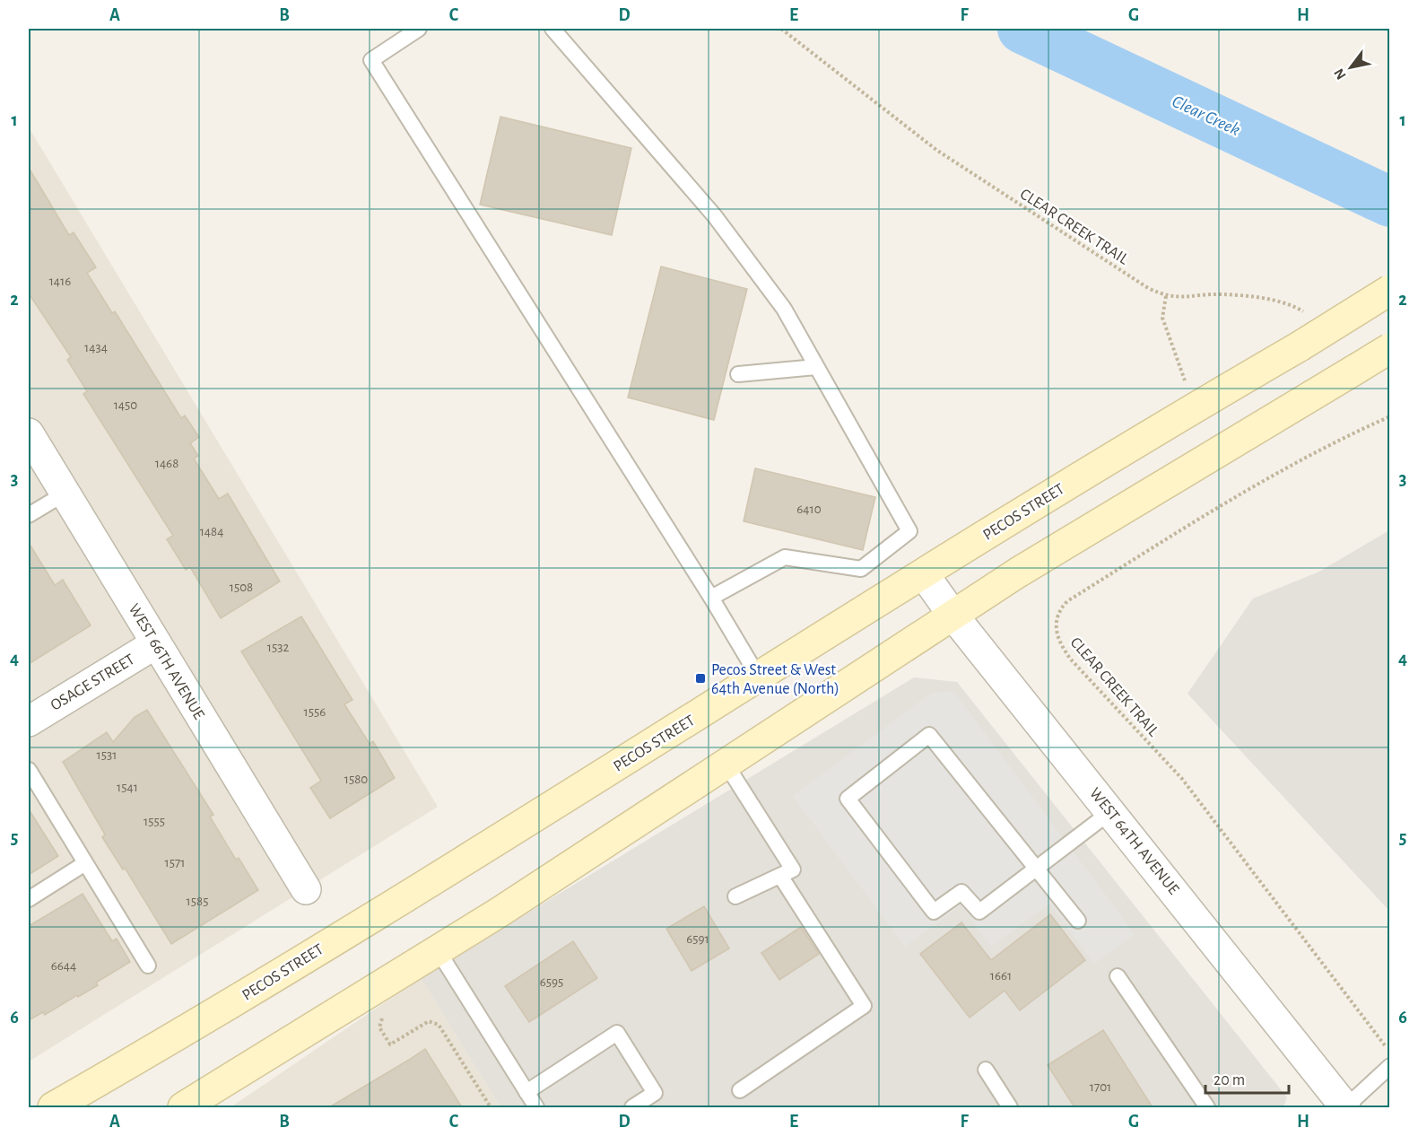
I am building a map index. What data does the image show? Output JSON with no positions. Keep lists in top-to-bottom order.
{
  "streets": {
    "main road": ["PECOS STREET"],
    "street": ["WEST 66TH AVENUE", "OSAGE STREET", "WEST 64TH AVENUE"],
    "path": ["CLEAR CREEK TRAIL"]
  },
  "crossings": [
    ["PECOS STREET", "WEST 64TH AVENUE"],
    ["WEST 66TH AVENUE", "OSAGE STREET"]
  ],
  "water": ["Clear Creek"],
  "places": {
    "transit": ["Pecos Street & West 64th Avenue (North)"]
  },
  "house_numbers": [
    "1416",
    "1434",
    "1450",
    "1468",
    "6410",
    "1484",
    "1508",
    "1532",
    "1556",
    "1531",
    "1580",
    "1541",
    "1555",
    "1571",
    "1585",
    "6591",
    "6644",
    "1661",
    "6595",
    "1701"
  ],
  "scale_bar": "20 m",
  "north": "bottom left",
  "grid": {
    "columns": [
      "A",
      "B",
      "C",
      "D",
      "E",
      "F",
      "G",
      "H"
    ],
    "rows": [
      "1",
      "2",
      "3",
      "4",
      "5",
      "6"
    ]
  }
}
